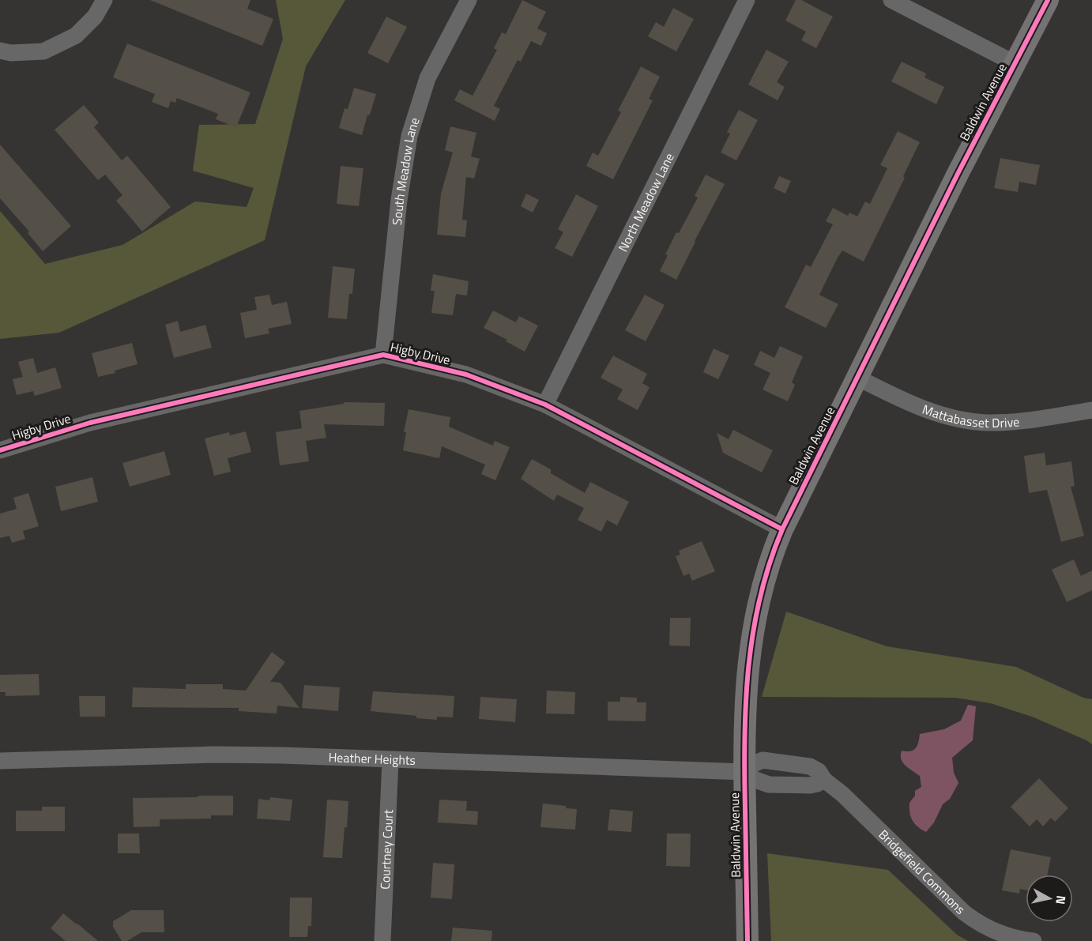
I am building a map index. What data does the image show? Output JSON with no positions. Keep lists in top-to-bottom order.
{
  "streets": {
    "street": [
      "Baldwin Avenue",
      "South Meadow Lane",
      "North Meadow Lane",
      "Higby Drive",
      "Mattabasset Drive",
      "Heather Heights",
      "Courtney Court",
      "Bridgefield Commons"
    ]
  },
  "crossings": [
    ["Baldwin Avenue", "Higby Drive"],
    ["Baldwin Avenue", "Mattabasset Drive"],
    ["Baldwin Avenue", "Heather Heights"],
    ["Baldwin Avenue", "Bridgefield Commons"],
    ["South Meadow Lane", "Higby Drive"],
    ["North Meadow Lane", "Higby Drive"],
    ["Heather Heights", "Courtney Court"],
    ["Heather Heights", "Bridgefield Commons"]
  ],
  "north": "right"
}
